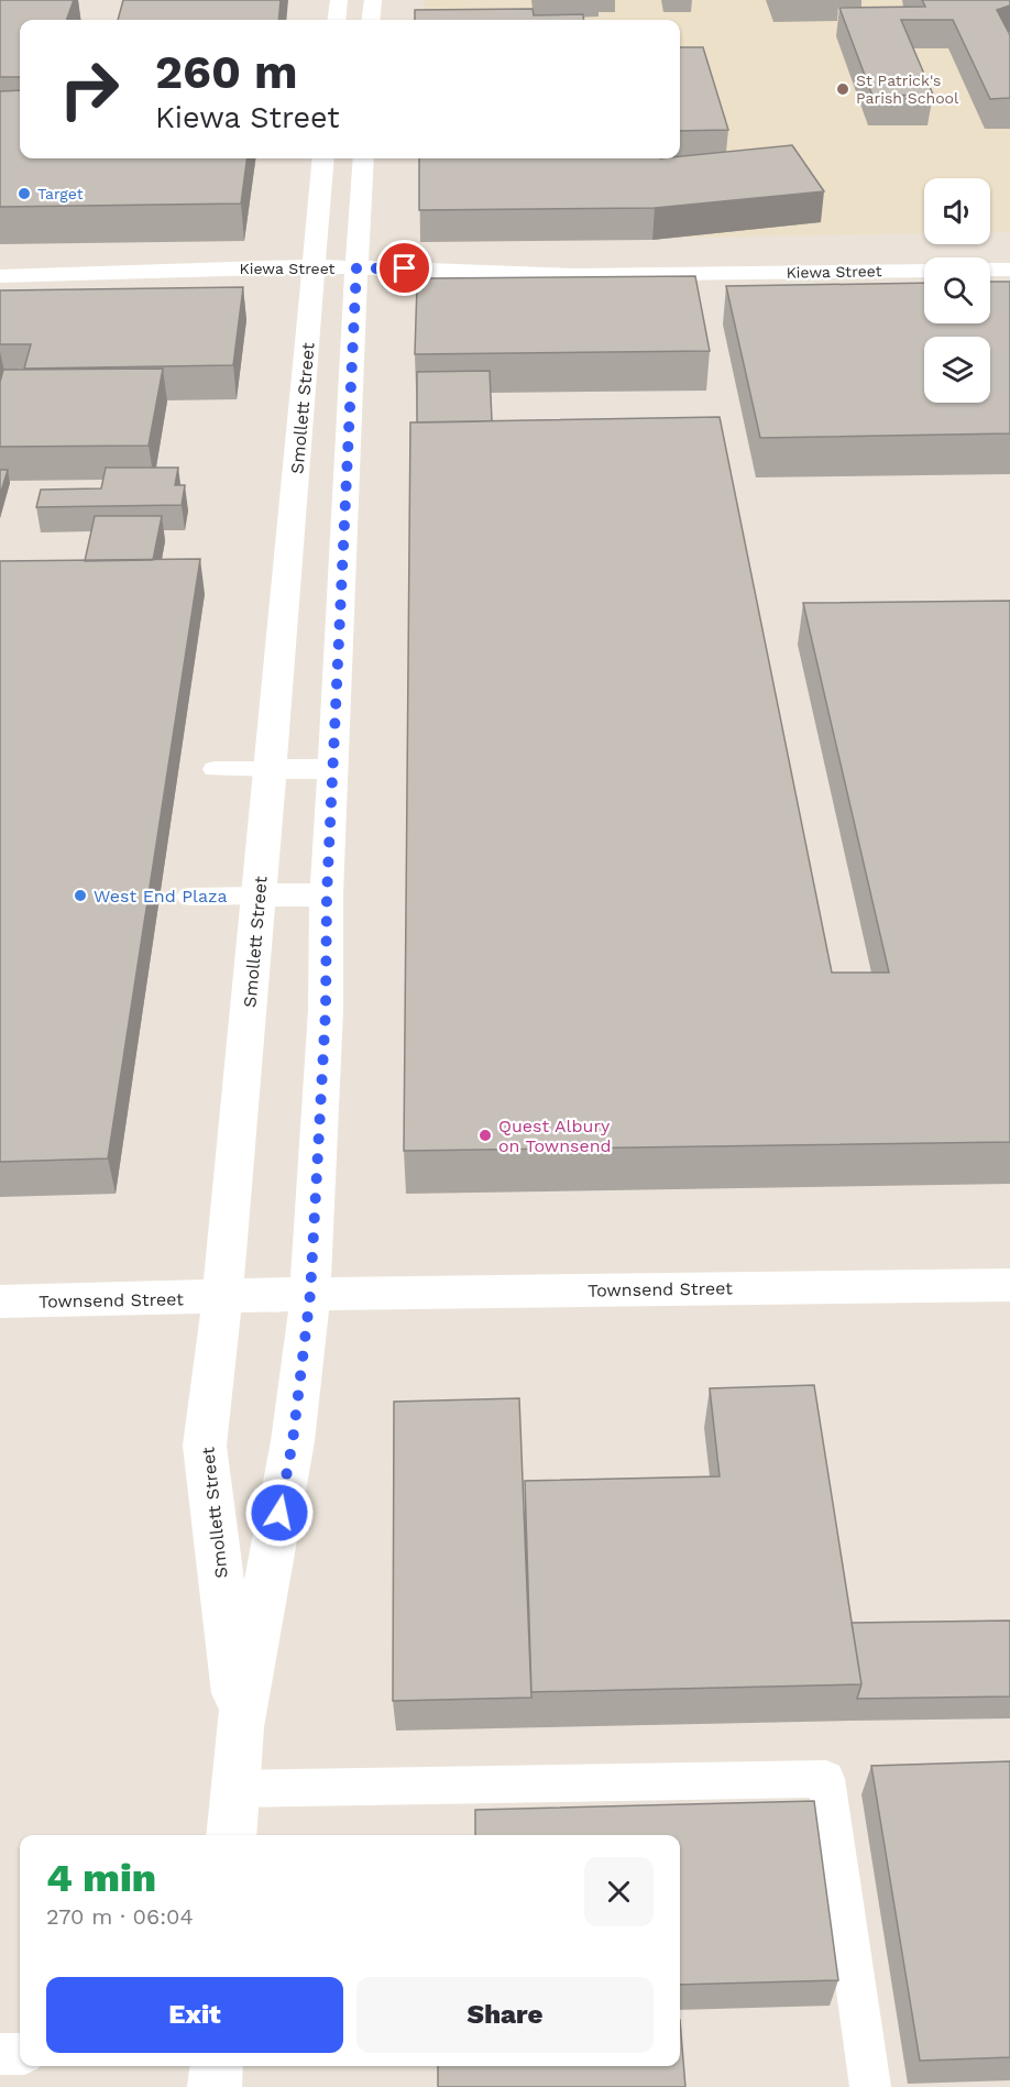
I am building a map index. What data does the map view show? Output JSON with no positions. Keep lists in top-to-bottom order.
{
  "streets": {
    "street": ["Kiewa Street", "Smollett Street", "Townsend Street"]
  },
  "crossings": [
    ["Kiewa Street", "Smollett Street"],
    ["Smollett Street", "Townsend Street"]
  ],
  "places": [
    "St Patrick's Parish School",
    "Target",
    "West End Plaza",
    "Quest Albury on Townsend"
  ],
  "page": {
    "turn": ["260 m", "Kiewa Street"],
    "heading": ["4 min", "270 m · 06:04"],
    "buttons": ["Exit", "Share"]
  }
}
